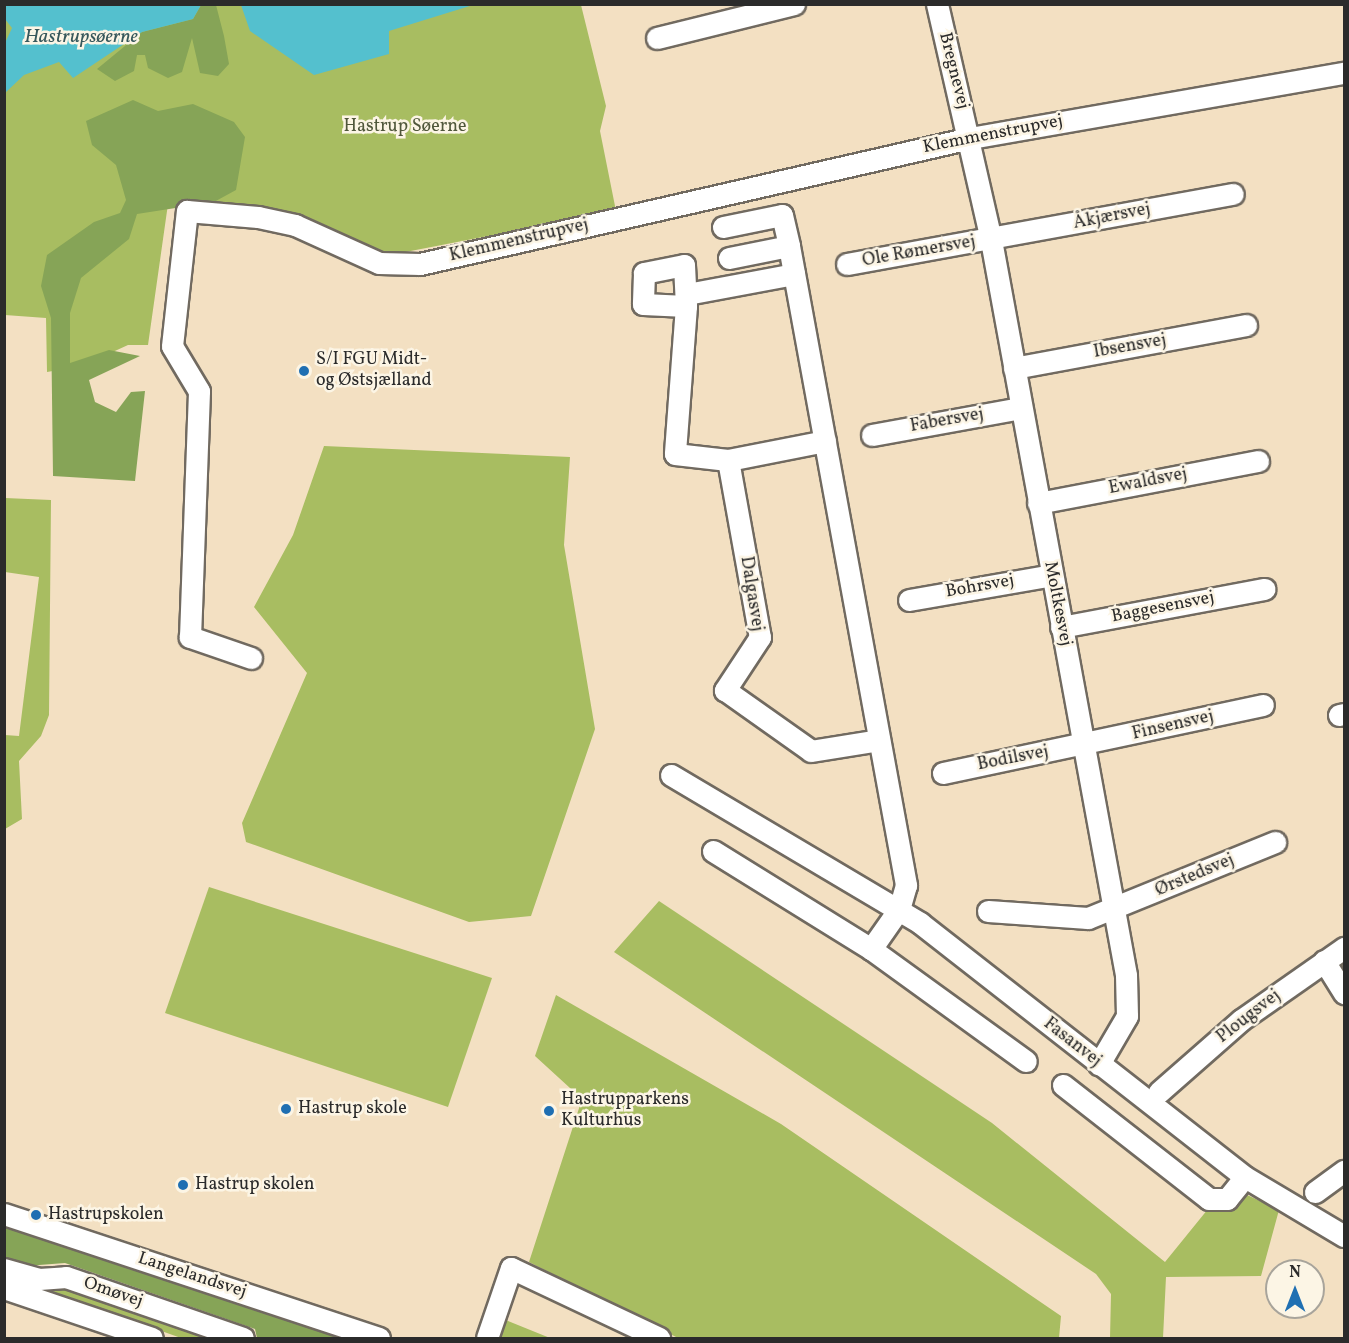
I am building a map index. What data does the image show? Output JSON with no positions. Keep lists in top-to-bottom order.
{
  "streets": {
    "street": [
      "Bregnevej",
      "Klemmenstrupvej",
      "Åkjærsvej",
      "Ole Rømersvej",
      "Ibsensvej",
      "Fabersvej",
      "Ewaldsvej",
      "Bohrsvej",
      "Dalgasvej",
      "Moltkesvej",
      "Baggesensvej",
      "Finsensvej",
      "Bodilsvej",
      "Ørstedsvej",
      "Plougsvej",
      "Fasanvej",
      "Langelandsvej",
      "Omøvej"
    ]
  },
  "crossings": [
    ["Bregnevej", "Klemmenstrupvej"],
    ["Bregnevej", "Moltkesvej"],
    ["Klemmenstrupvej", "Moltkesvej"],
    ["Åkjærsvej", "Ole Rømersvej"],
    ["Åkjærsvej", "Moltkesvej"],
    ["Ole Rømersvej", "Moltkesvej"],
    ["Ibsensvej", "Moltkesvej"],
    ["Fabersvej", "Moltkesvej"],
    ["Ewaldsvej", "Moltkesvej"],
    ["Bohrsvej", "Moltkesvej"],
    ["Moltkesvej", "Baggesensvej"],
    ["Moltkesvej", "Finsensvej"],
    ["Moltkesvej", "Bodilsvej"],
    ["Moltkesvej", "Ørstedsvej"],
    ["Moltkesvej", "Fasanvej"],
    ["Finsensvej", "Bodilsvej"]
  ],
  "water": ["Hastrupsøerne"],
  "parks": ["Hastrup Søerne"],
  "places": [
    "S/I FGU Midt- og Østsjælland",
    "Hastrup skole",
    "Hastrupparkens Kulturhus",
    "Hastrup skolen",
    "Hastrupskolen"
  ],
  "north": "top"
}
